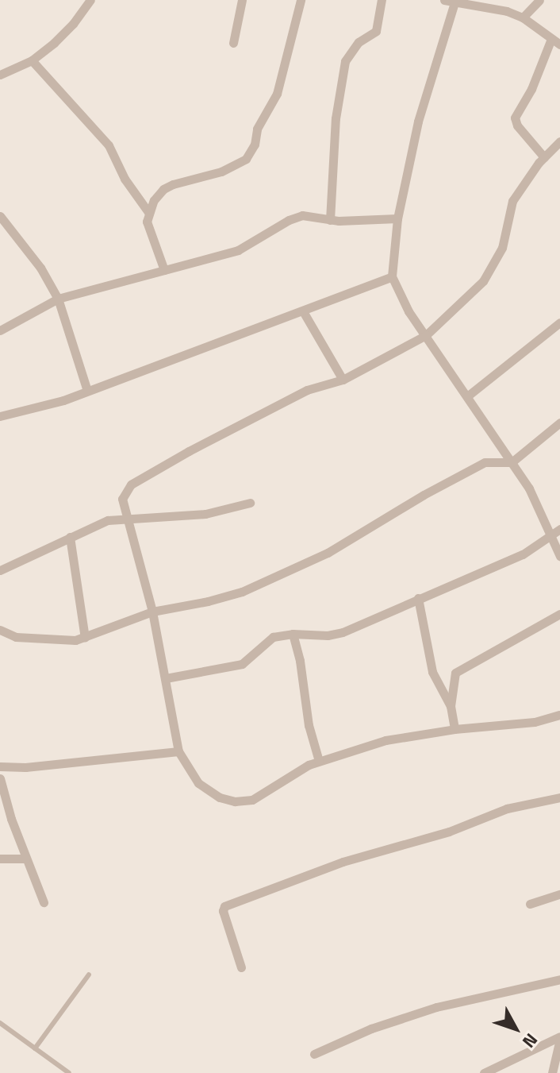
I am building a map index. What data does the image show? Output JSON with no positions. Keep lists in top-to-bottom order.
{
  "north": "bottom right"
}
